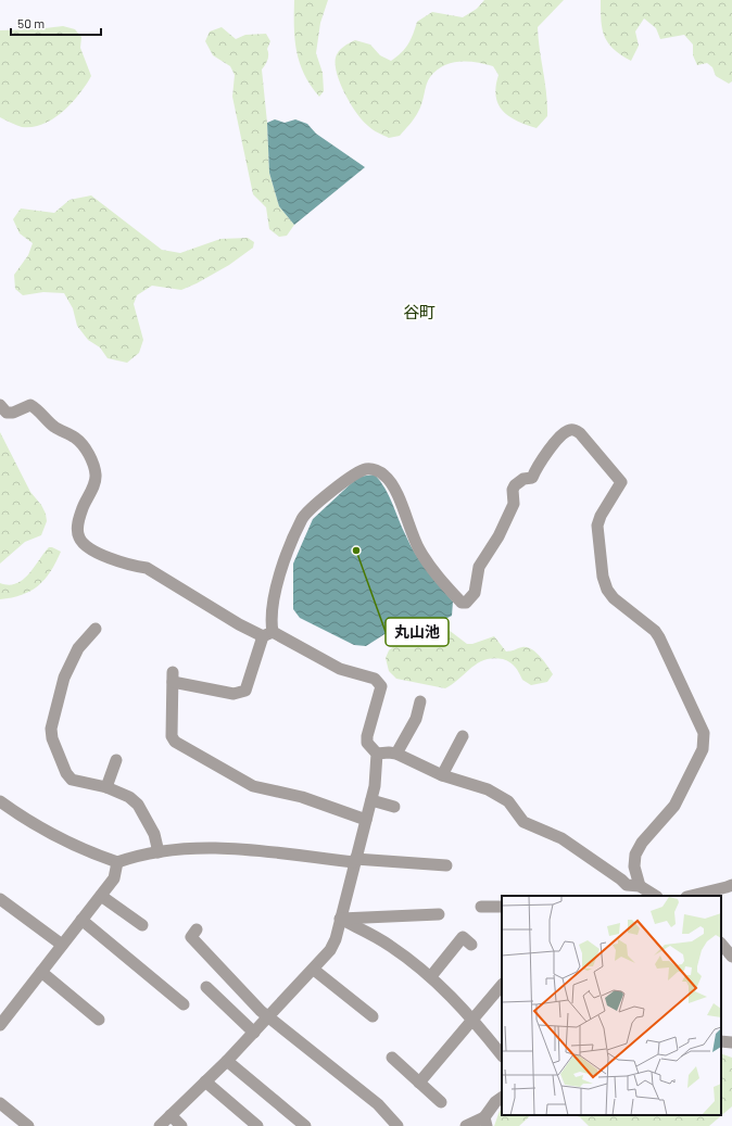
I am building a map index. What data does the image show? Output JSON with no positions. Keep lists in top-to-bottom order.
{
  "districts": ["谷町"],
  "places": ["丸山池"],
  "scale_bar": "50 m"
}
